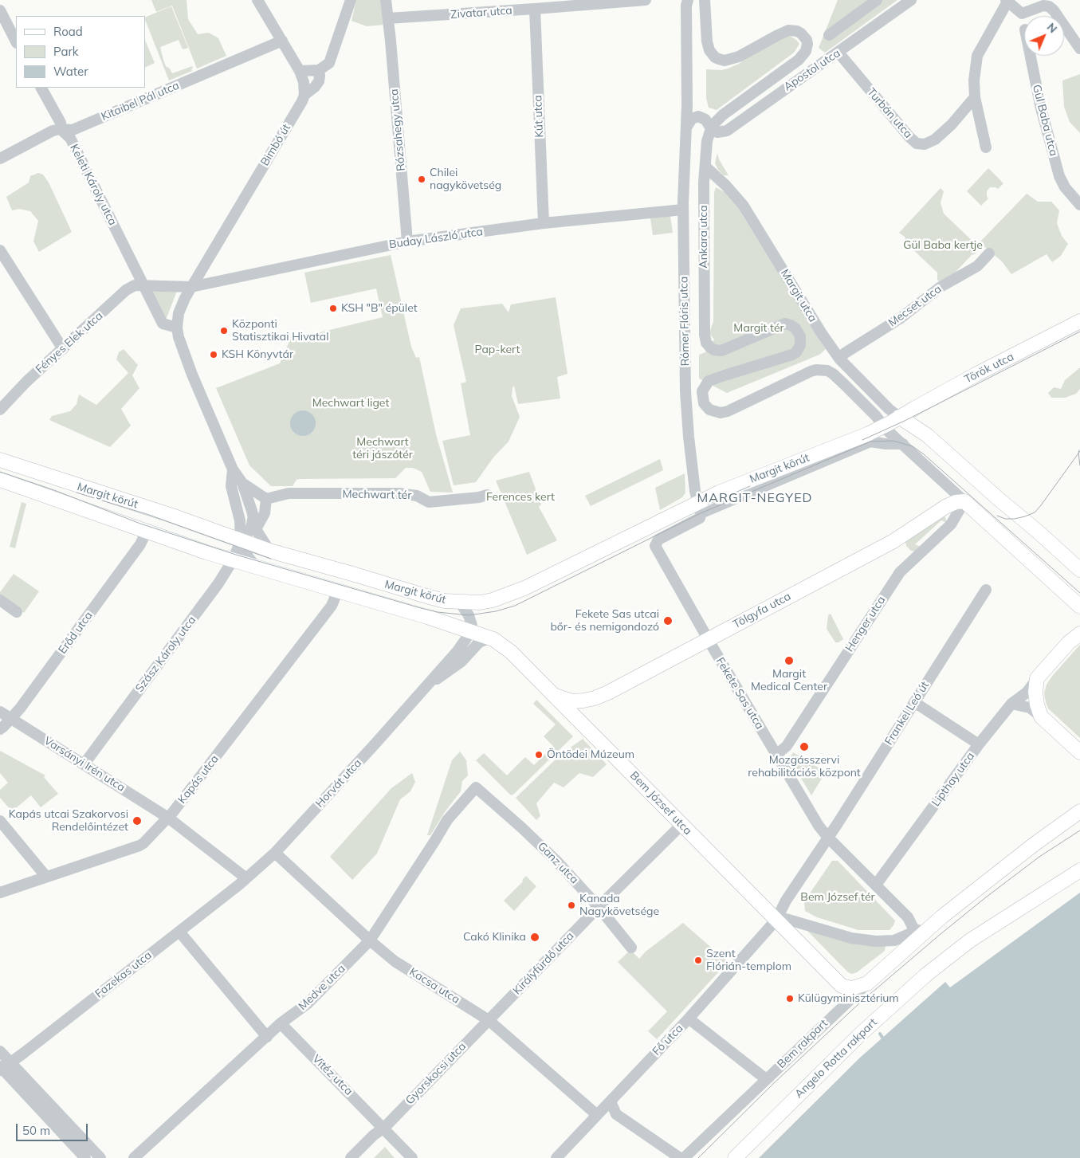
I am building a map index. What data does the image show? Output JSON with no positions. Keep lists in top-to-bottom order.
{
  "streets": {
    "main road": [
      "Török utca",
      "Margit körút",
      "Tölgyfa utca",
      "Bem József utca",
      "Bem rakpart",
      "Angelo Rotta rakpart"
    ],
    "street": [
      "Zivatar utca",
      "Apostol utca",
      "Kitaibel Pál utca",
      "Turbán utca",
      "Kút utca",
      "Gül Baba utca",
      "Rózsahegy utca",
      "Bimbó út",
      "Keleti Károly utca",
      "Ankara utca",
      "Buday László utca",
      "Margit utca",
      "Mecset utca",
      "Rómer Flóris utca",
      "Fényes Elek utca",
      "Mechwart tér",
      "Henger utca",
      "Erőd utca",
      "Szász Károly utca",
      "Fekete Sas utca",
      "Frankel Leó út",
      "Varsányi Irén utca",
      "Kapás utca",
      "Lipthay utca",
      "Horvát utca",
      "Ganz utca",
      "Királyfürdő utca",
      "Fazekas utca",
      "Kacsa utca",
      "Medve utca",
      "Fő utca",
      "Gyorskocsi utca",
      "Vitéz utca"
    ]
  },
  "crossings": [
    ["Zivatar utca", "Kút utca"],
    ["Zivatar utca", "Rózsahegy utca"],
    ["Apostol utca", "Turbán utca"],
    ["Apostol utca", "Ankara utca"],
    ["Kitaibel Pál utca", "Keleti Károly utca"],
    ["Kút utca", "Buday László utca"],
    ["Rózsahegy utca", "Buday László utca"],
    ["Bimbó út", "Buday László utca"],
    ["Keleti Károly utca", "Fényes Elek utca"],
    ["Ankara utca", "Margit utca"],
    ["Ankara utca", "Margit körút"],
    ["Buday László utca", "Rómer Flóris utca"],
    ["Margit utca", "Mecset utca"],
    ["Margit utca", "Török utca"],
    ["Margit utca", "Margit körút"],
    ["Rómer Flóris utca", "Margit körút"],
    ["Török utca", "Margit körút"],
    ["Margit körút", "Erőd utca"],
    ["Margit körút", "Szász Károly utca"],
    ["Margit körút", "Fekete Sas utca"],
    ["Margit körút", "Kapás utca"],
    ["Margit körút", "Horvát utca"],
    ["Margit körút", "Bem József utca"],
    ["Tölgyfa utca", "Henger utca"],
    ["Tölgyfa utca", "Fekete Sas utca"],
    ["Tölgyfa utca", "Bem József utca"],
    ["Henger utca", "Fekete Sas utca"],
    ["Erőd utca", "Varsányi Irén utca"],
    ["Szász Károly utca", "Varsányi Irén utca"],
    ["Fekete Sas utca", "Frankel Leó út"],
    ["Varsányi Irén utca", "Kapás utca"],
    ["Horvát utca", "Bem József utca"],
    ["Horvát utca", "Fazekas utca"],
    ["Horvát utca", "Kacsa utca"],
    ["Bem József utca", "Királyfürdő utca"],
    ["Bem József utca", "Fő utca"],
    ["Ganz utca", "Királyfürdő utca"],
    ["Ganz utca", "Medve utca"],
    ["Királyfürdő utca", "Kacsa utca"],
    ["Királyfürdő utca", "Gyorskocsi utca"],
    ["Kacsa utca", "Medve utca"],
    ["Kacsa utca", "Fő utca"],
    ["Kacsa utca", "Gyorskocsi utca"],
    ["Medve utca", "Vitéz utca"],
    ["Gyorskocsi utca", "Vitéz utca"]
  ],
  "districts": ["MARGIT-NEGYED"],
  "parks": [
    "Gül Baba kertje",
    "Margit tér",
    "Pap-kert",
    "Mechwart liget",
    "Mechwart téri jászótér",
    "Ferences kert",
    "Bem József tér"
  ],
  "places": [
    "Chilei nagykövetség",
    "KSH \"B\" épület",
    "Központi Statisztikai Hivatal",
    "KSH Könyvtár",
    "Fekete Sas utcai bőr- és nemigondozó",
    "Margit Medical Center",
    "Mozgásszervi rehabilitációs központ",
    "Öntödei Múzeum",
    "Kapás utcai Szakorvosi Rendelőintézet",
    "Kanada Nagykövetsége",
    "Cakó Klinika",
    "Szent Flórián-templom",
    "Külügyminisztérium"
  ],
  "legend": ["Road", "Park", "Water"],
  "scale_bar": "50 m",
  "north": "top right"
}
